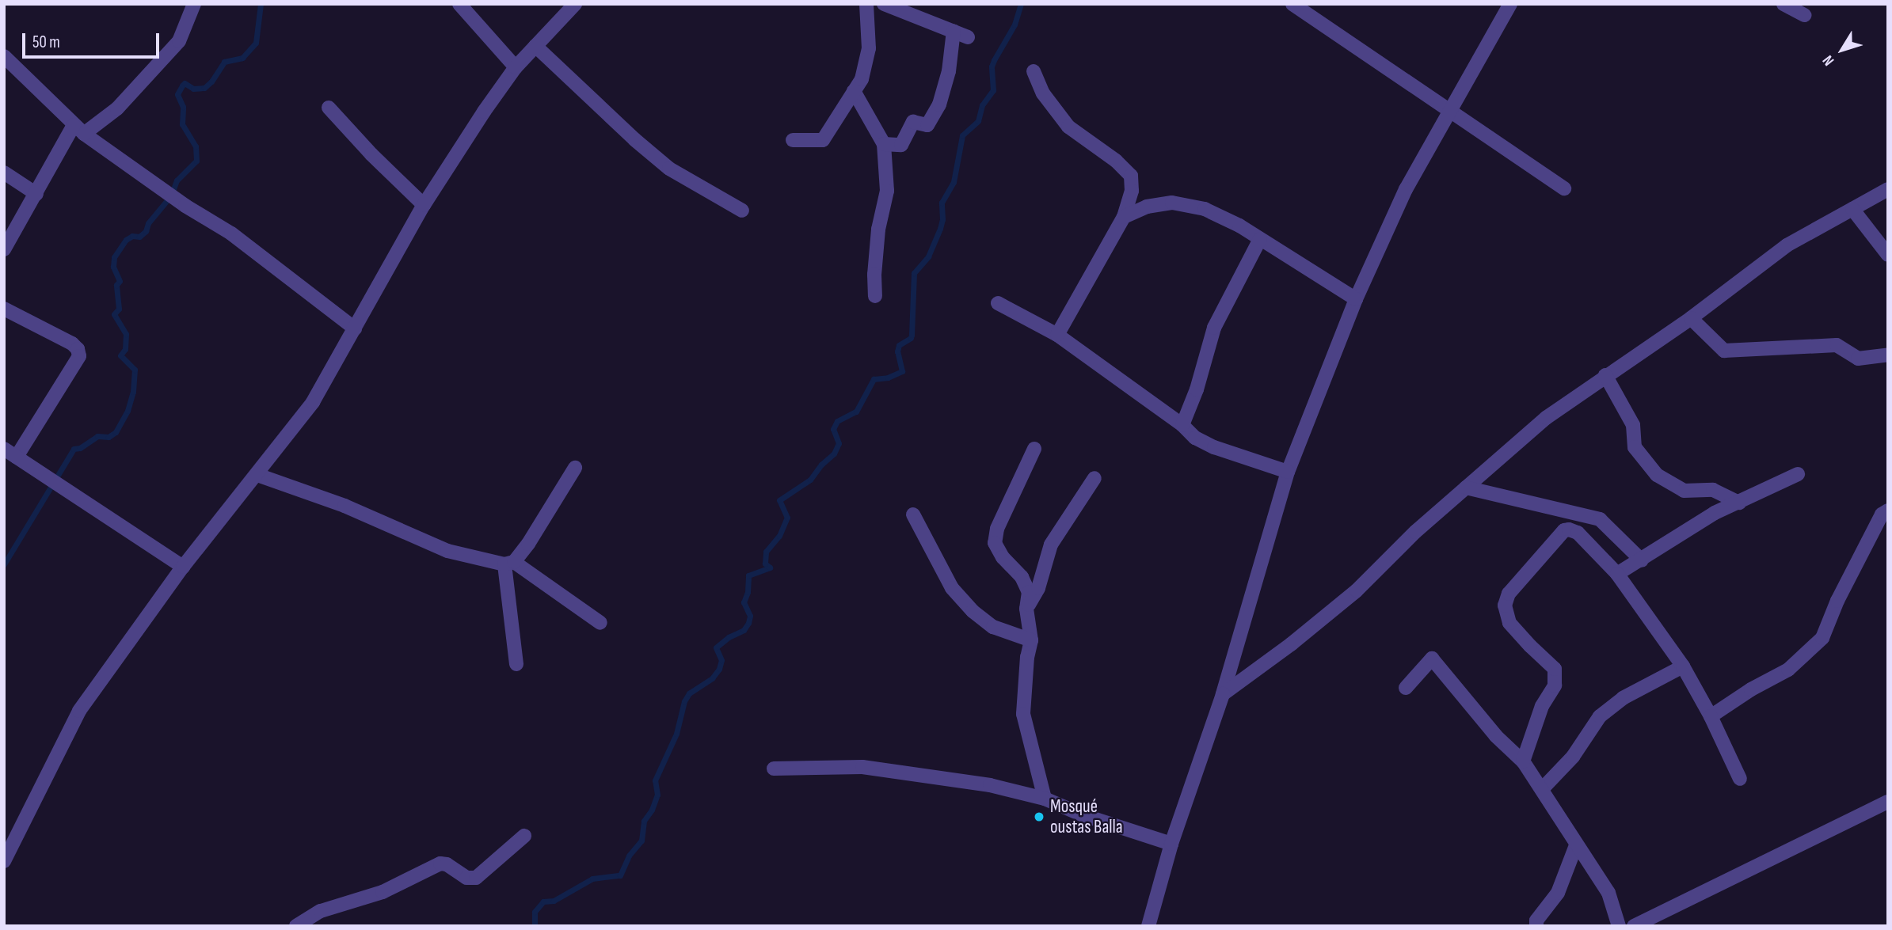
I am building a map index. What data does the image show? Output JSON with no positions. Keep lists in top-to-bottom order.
{
  "places": ["Mosqué oustas Balla"],
  "scale_bar": "50 m",
  "north": "bottom left"
}
